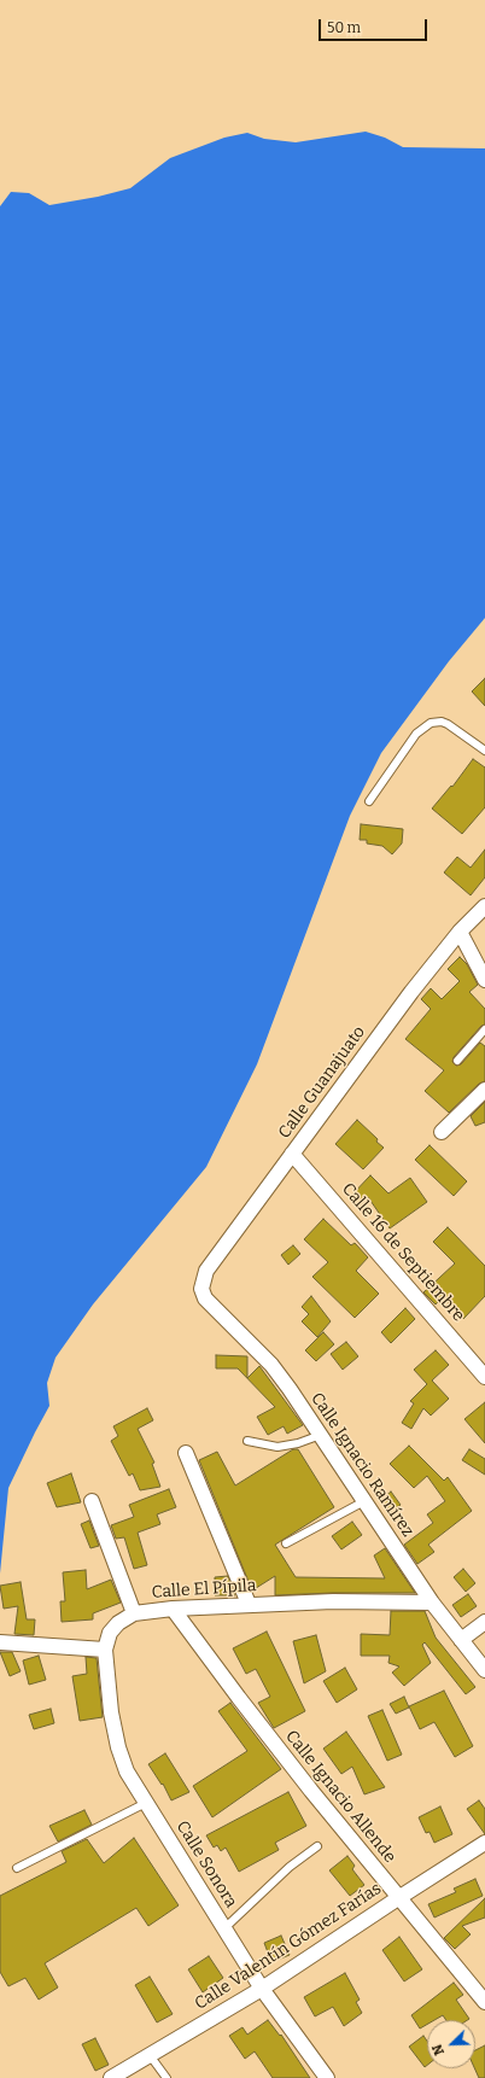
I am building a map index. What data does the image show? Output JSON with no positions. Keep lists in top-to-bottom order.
{
  "streets": {
    "street": [
      "Calle Guanajuato",
      "Calle 16 de Septiembre",
      "Calle Ignacio Ramírez",
      "Calle El Pípila",
      "Calle Ignacio Allende",
      "Calle Sonora",
      "Calle Valentín Gómez Farías"
    ]
  },
  "crossings": [
    ["Calle Guanajuato", "Calle 16 de Septiembre"],
    ["Calle Guanajuato", "Calle Ignacio Ramírez"],
    ["Calle Ignacio Ramírez", "Calle El Pípila"],
    ["Calle El Pípila", "Calle Ignacio Allende"],
    ["Calle El Pípila", "Calle Sonora"],
    ["Calle Ignacio Allende", "Calle Valentín Gómez Farías"],
    ["Calle Sonora", "Calle Valentín Gómez Farías"]
  ],
  "scale_bar": "50 m",
  "north": "bottom left"
}
